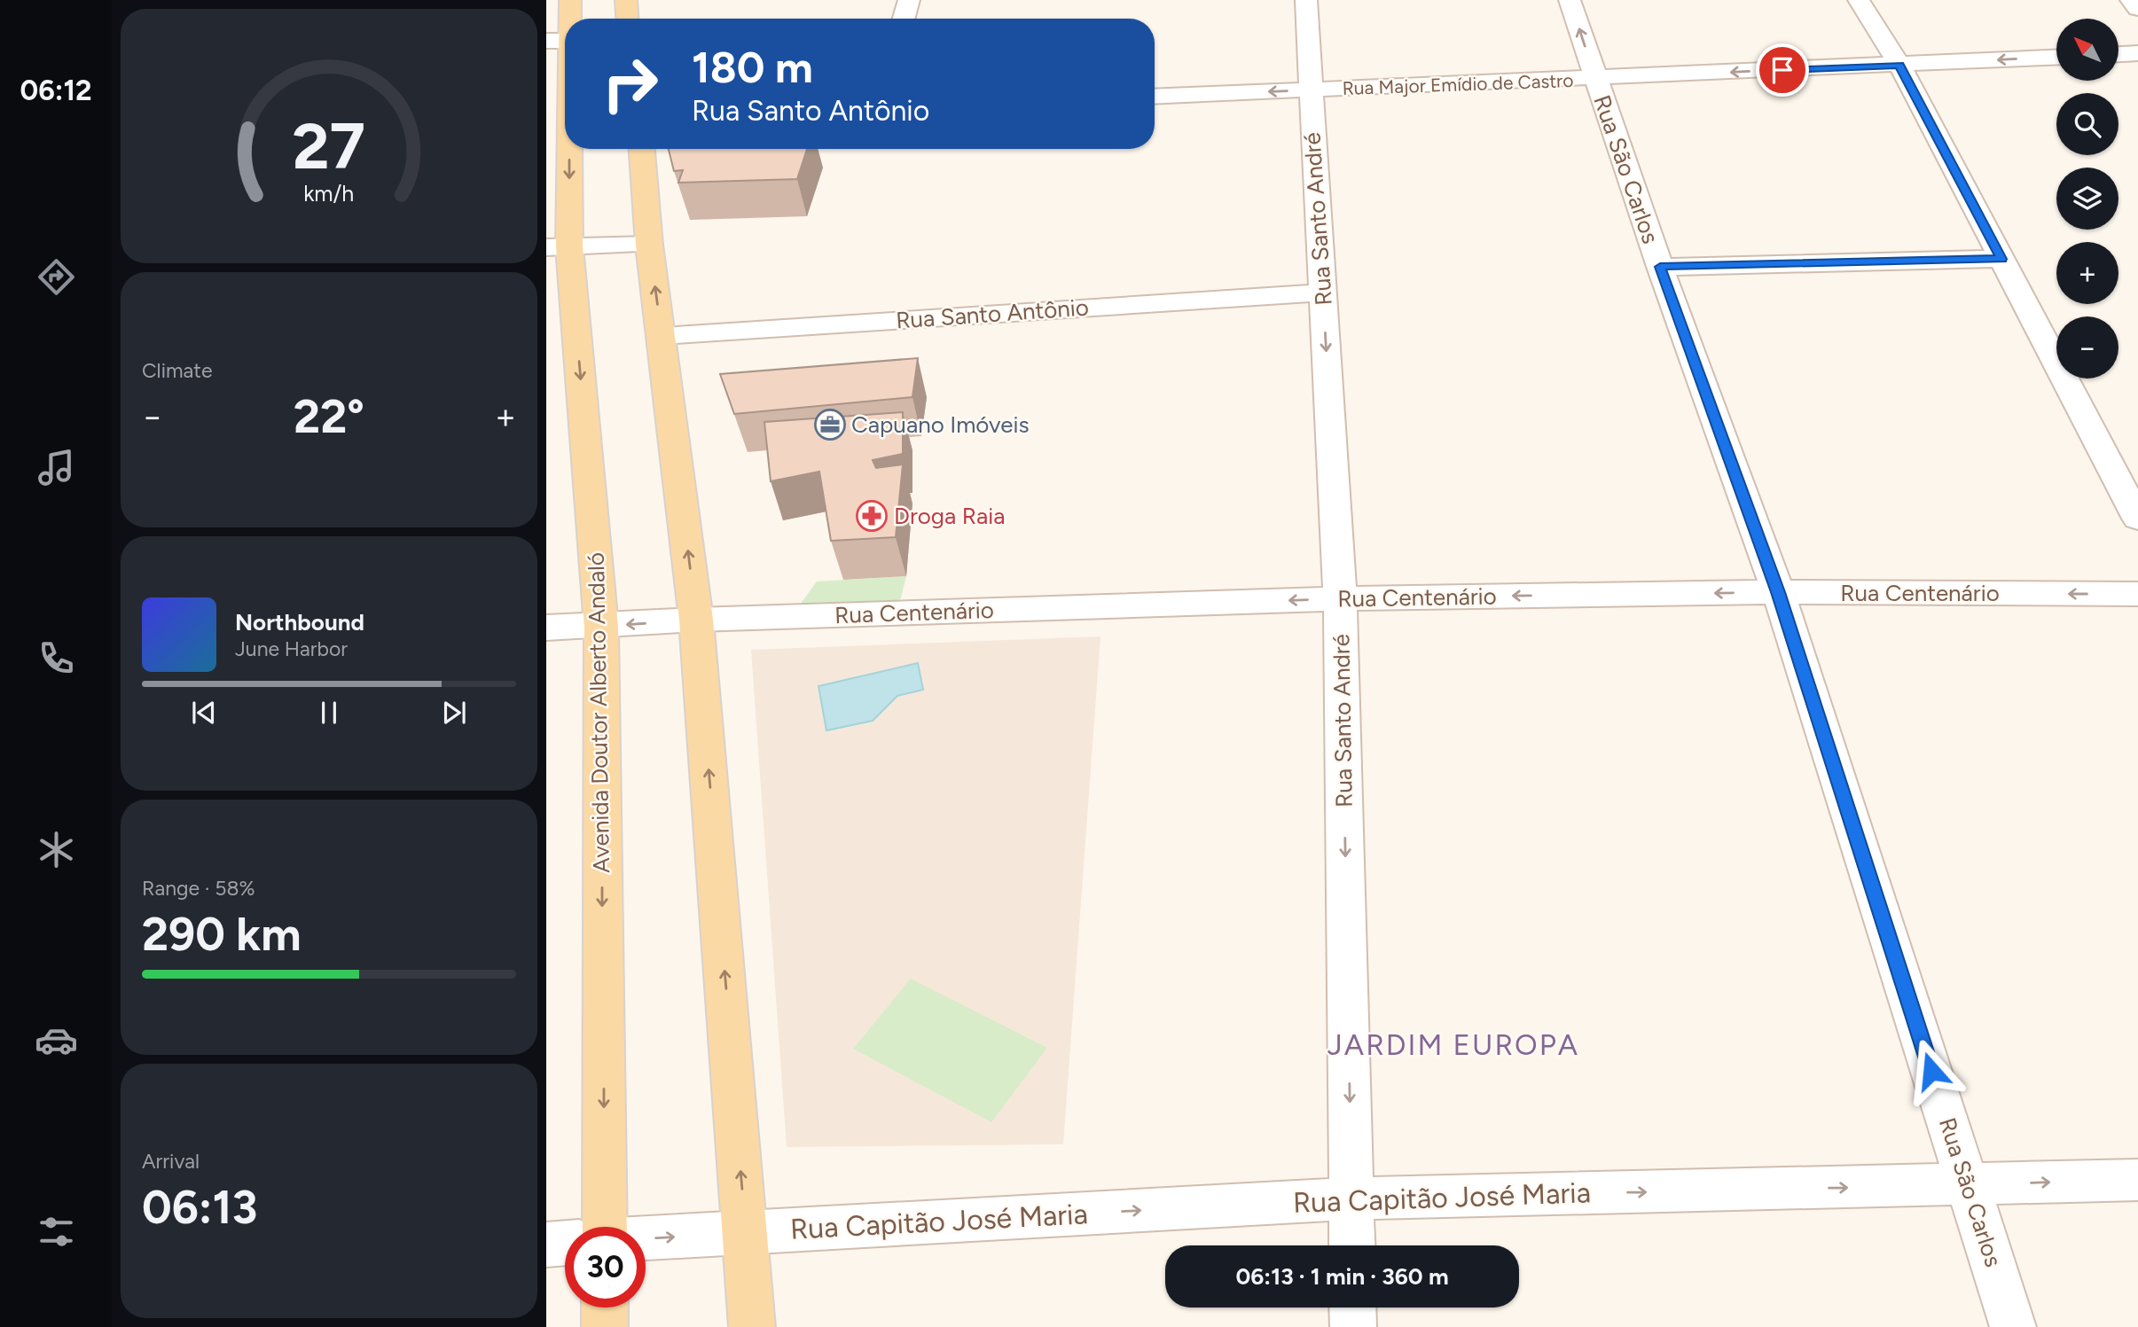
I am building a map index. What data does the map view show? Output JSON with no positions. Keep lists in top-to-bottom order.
{
  "streets": {
    "main road": ["Avenida Doutor Alberto Andaló"],
    "street": [
      "Rua Major Emídio de Castro",
      "Rua São Carlos",
      "Rua Santo André",
      "Rua Santo Antônio",
      "Rua Centenário",
      "Rua Capitão José Maria"
    ]
  },
  "crossings": [
    ["Rua Major Emídio de Castro", "Rua São Carlos"],
    ["Rua Major Emídio de Castro", "Rua Santo André"],
    ["Rua São Carlos", "Rua Centenário"],
    ["Rua São Carlos", "Rua Capitão José Maria"],
    ["Rua Santo André", "Rua Santo Antônio"],
    ["Rua Santo André", "Rua Centenário"],
    ["Rua Santo André", "Rua Capitão José Maria"],
    ["Rua Centenário", "Avenida Doutor Alberto Andaló"]
  ],
  "one_way": ["Rua Santo André", "Rua Centenário", "Rua Capitão José Maria"],
  "districts": ["JARDIM EUROPA"],
  "places": {
    "office": ["Capuano Imóveis"],
    "pharmacy": ["Droga Raia"]
  },
  "north": "top left",
  "page": {
    "tabs": "06:12",
    "map_buttons": ["+", "−"],
    "turn": ["180 m", "Rua Santo Antônio"],
    "tile": [
      "Climate",
      ["Range · 58%", "290 km"],
      ["Arrival", "06:13"]
    ],
    "heat": ["−", "22°", "+"],
    "song": ["Northbound", "June Harbor"],
    "limit": "30",
    "trip": "06:13 · 1 min · 360 m",
    "gauge": ["27", "km/h"]
  }
}
